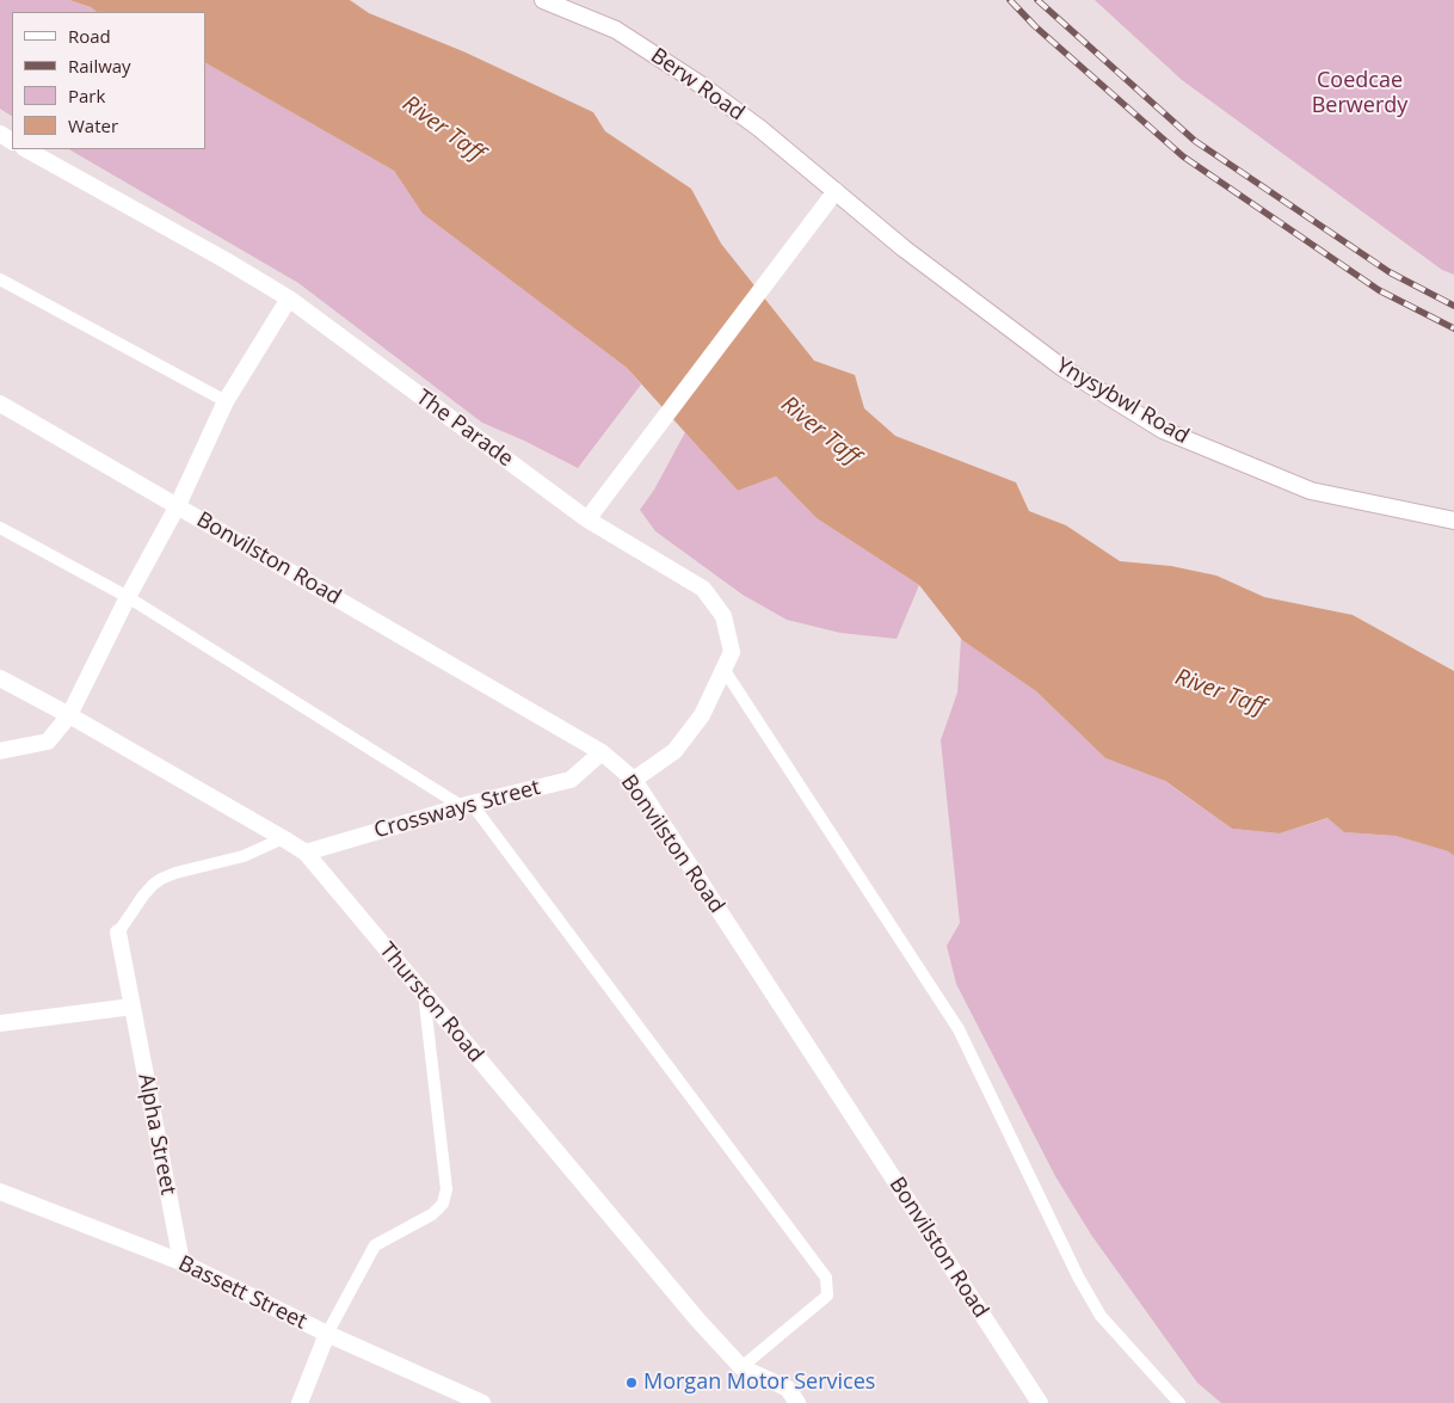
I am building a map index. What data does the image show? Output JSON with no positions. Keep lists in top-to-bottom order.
{
  "streets": {
    "street": [
      "Berw Road",
      "Ynysybwl Road",
      "The Parade",
      "Bonvilston Road",
      "Crossways Street",
      "Thurston Road",
      "Alpha Street",
      "Bassett Street"
    ]
  },
  "crossings": [
    ["Berw Road", "Ynysybwl Road"],
    ["The Parade", "Bonvilston Road"],
    ["Bonvilston Road", "Crossways Street"],
    ["Crossways Street", "Thurston Road"],
    ["Alpha Street", "Bassett Street"]
  ],
  "water": ["River Taff"],
  "parks": ["Coedcae Berwerdy"],
  "places": ["Morgan Motor Services"],
  "legend": [
    "Road",
    "Railway",
    "Park",
    "Water"
  ]
}
